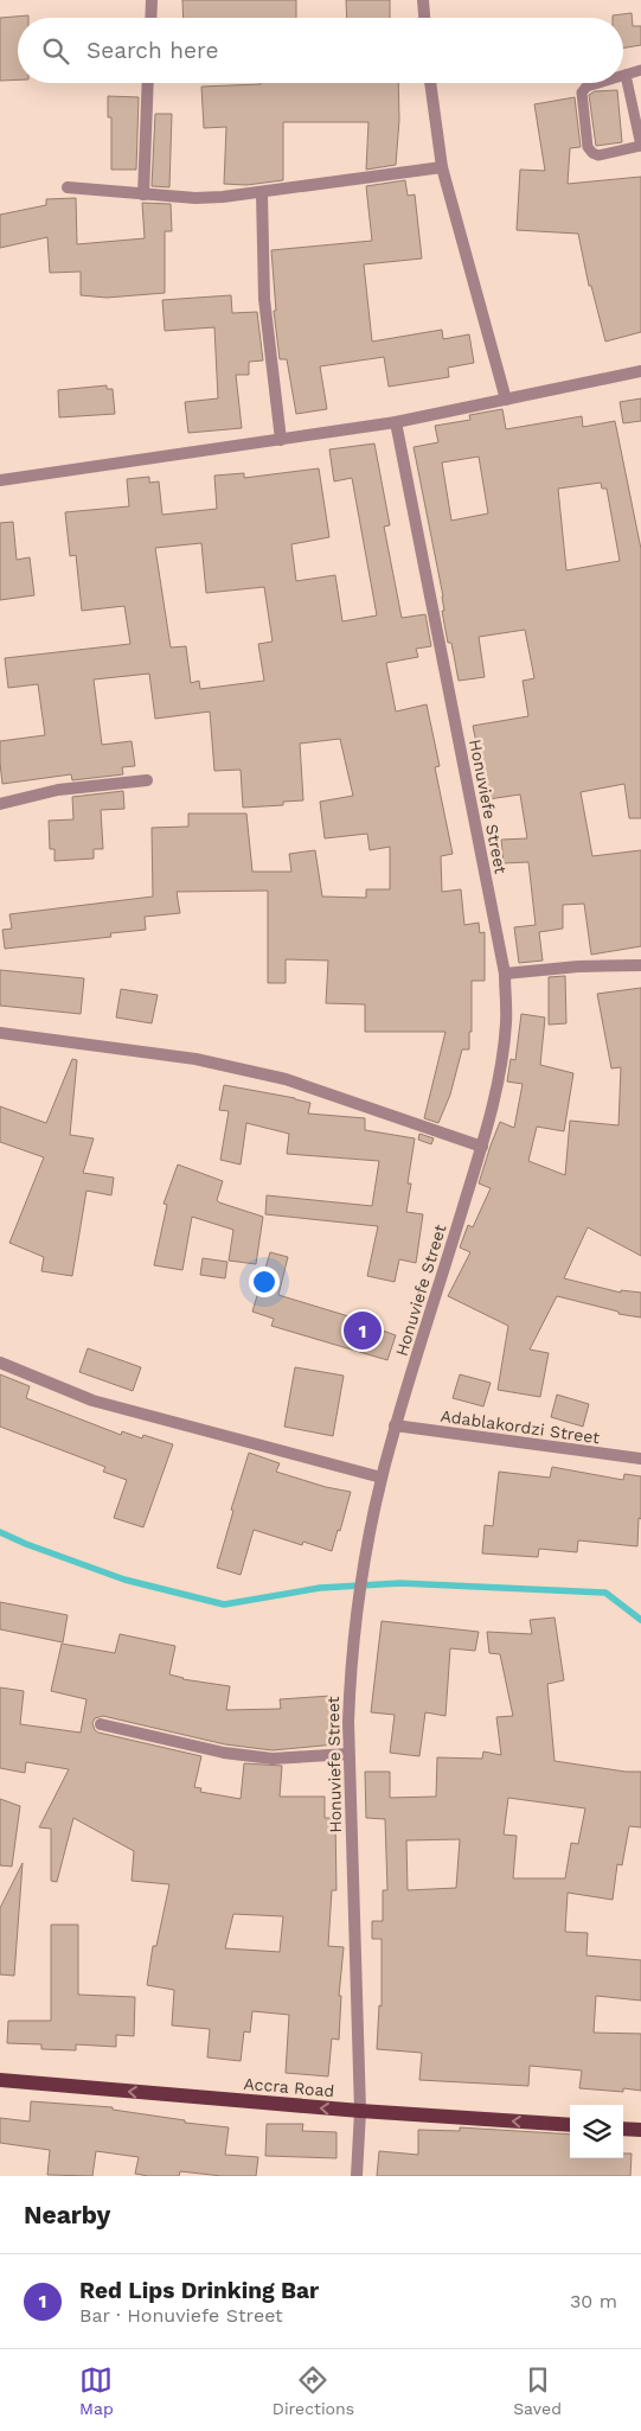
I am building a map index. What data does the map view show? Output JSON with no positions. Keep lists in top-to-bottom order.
{
  "streets": {
    "main road": ["Accra Road"],
    "street": ["Honuviefe Street", "Adablakordzi Street"]
  },
  "crossings": [
    ["Honuviefe Street", "Adablakordzi Street"],
    ["Honuviefe Street", "Accra Road"]
  ],
  "one_way": ["Accra Road"],
  "page": {
    "search": "Search here",
    "pins": "1",
    "heading": "Nearby",
    "list": [
      {
        "mark": "1",
        "name": "Red Lips Drinking Bar",
        "note": "Bar · Honuviefe Street",
        "value": "30 m"
      }
    ],
    "nav": ["Map", "Directions", "Saved"]
  }
}
